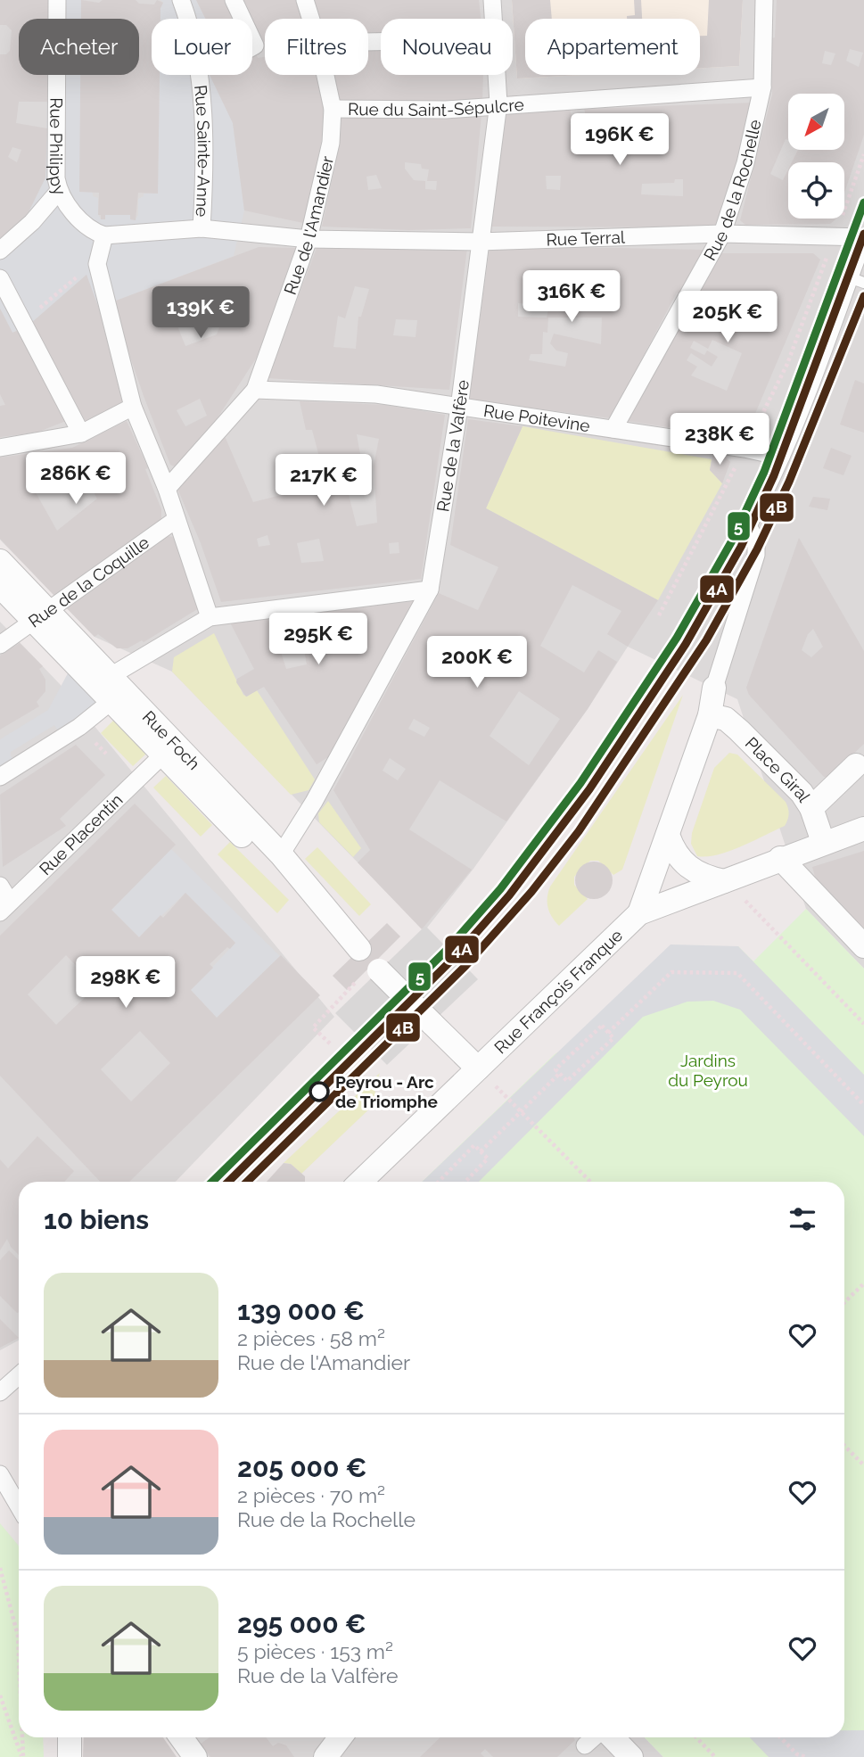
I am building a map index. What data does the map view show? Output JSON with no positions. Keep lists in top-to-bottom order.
{
  "streets": {
    "street": [
      "Rue du Saint-Sépulcre",
      "Rue Philippy",
      "Rue Sainte-Anne",
      "Rue de la Rochelle",
      "Rue de l'Amandier",
      "Rue Terral",
      "Rue Poitevine",
      "Rue de la Valfère",
      "Rue de la Coquille",
      "Rue Foch",
      "Place Giral",
      "Rue Placentin",
      "Rue François Franque"
    ]
  },
  "crossings": [
    ["Rue du Saint-Sépulcre", "Rue de la Rochelle"],
    ["Rue du Saint-Sépulcre", "Rue de l'Amandier"],
    ["Rue du Saint-Sépulcre", "Rue de la Valfère"],
    ["Rue Philippy", "Rue Terral"],
    ["Rue Sainte-Anne", "Rue Terral"],
    ["Rue de la Rochelle", "Rue Terral"],
    ["Rue de la Rochelle", "Rue Poitevine"],
    ["Rue de l'Amandier", "Rue Terral"],
    ["Rue de l'Amandier", "Rue Poitevine"],
    ["Rue Terral", "Rue de la Valfère"],
    ["Rue Poitevine", "Rue de la Valfère"],
    ["Rue de la Valfère", "Rue Foch"],
    ["Rue de la Coquille", "Rue Foch"],
    ["Rue Foch", "Rue Placentin"],
    ["Rue Foch", "Rue François Franque"]
  ],
  "parks": ["Jardins du Peyrou"],
  "places": ["Peyrou - Arc de Triomphe"],
  "lines": ["tram line 5", "transit line 4A", "transit line 4B"],
  "north": "bottom left",
  "page": {
    "chip": [
      "Acheter",
      "Louer",
      "Filtres",
      "Nouveau",
      "Appartement"
    ],
    "price": [
      "196K €",
      "316K €",
      "139K €",
      "205K €",
      "238K €",
      "286K €",
      "217K €",
      "295K €",
      "200K €",
      "298K €"
    ],
    "heading": "10 biens",
    "list": [
      {
        "name": "139 000 €",
        "note": "2 pièces · 58 m² · Rue de l'Amandier"
      },
      {
        "name": "205 000 €",
        "note": "2 pièces · 70 m² · Rue de la Rochelle"
      },
      {
        "name": "295 000 €",
        "note": "5 pièces · 153 m² · Rue de la Valfère"
      }
    ]
  }
}
